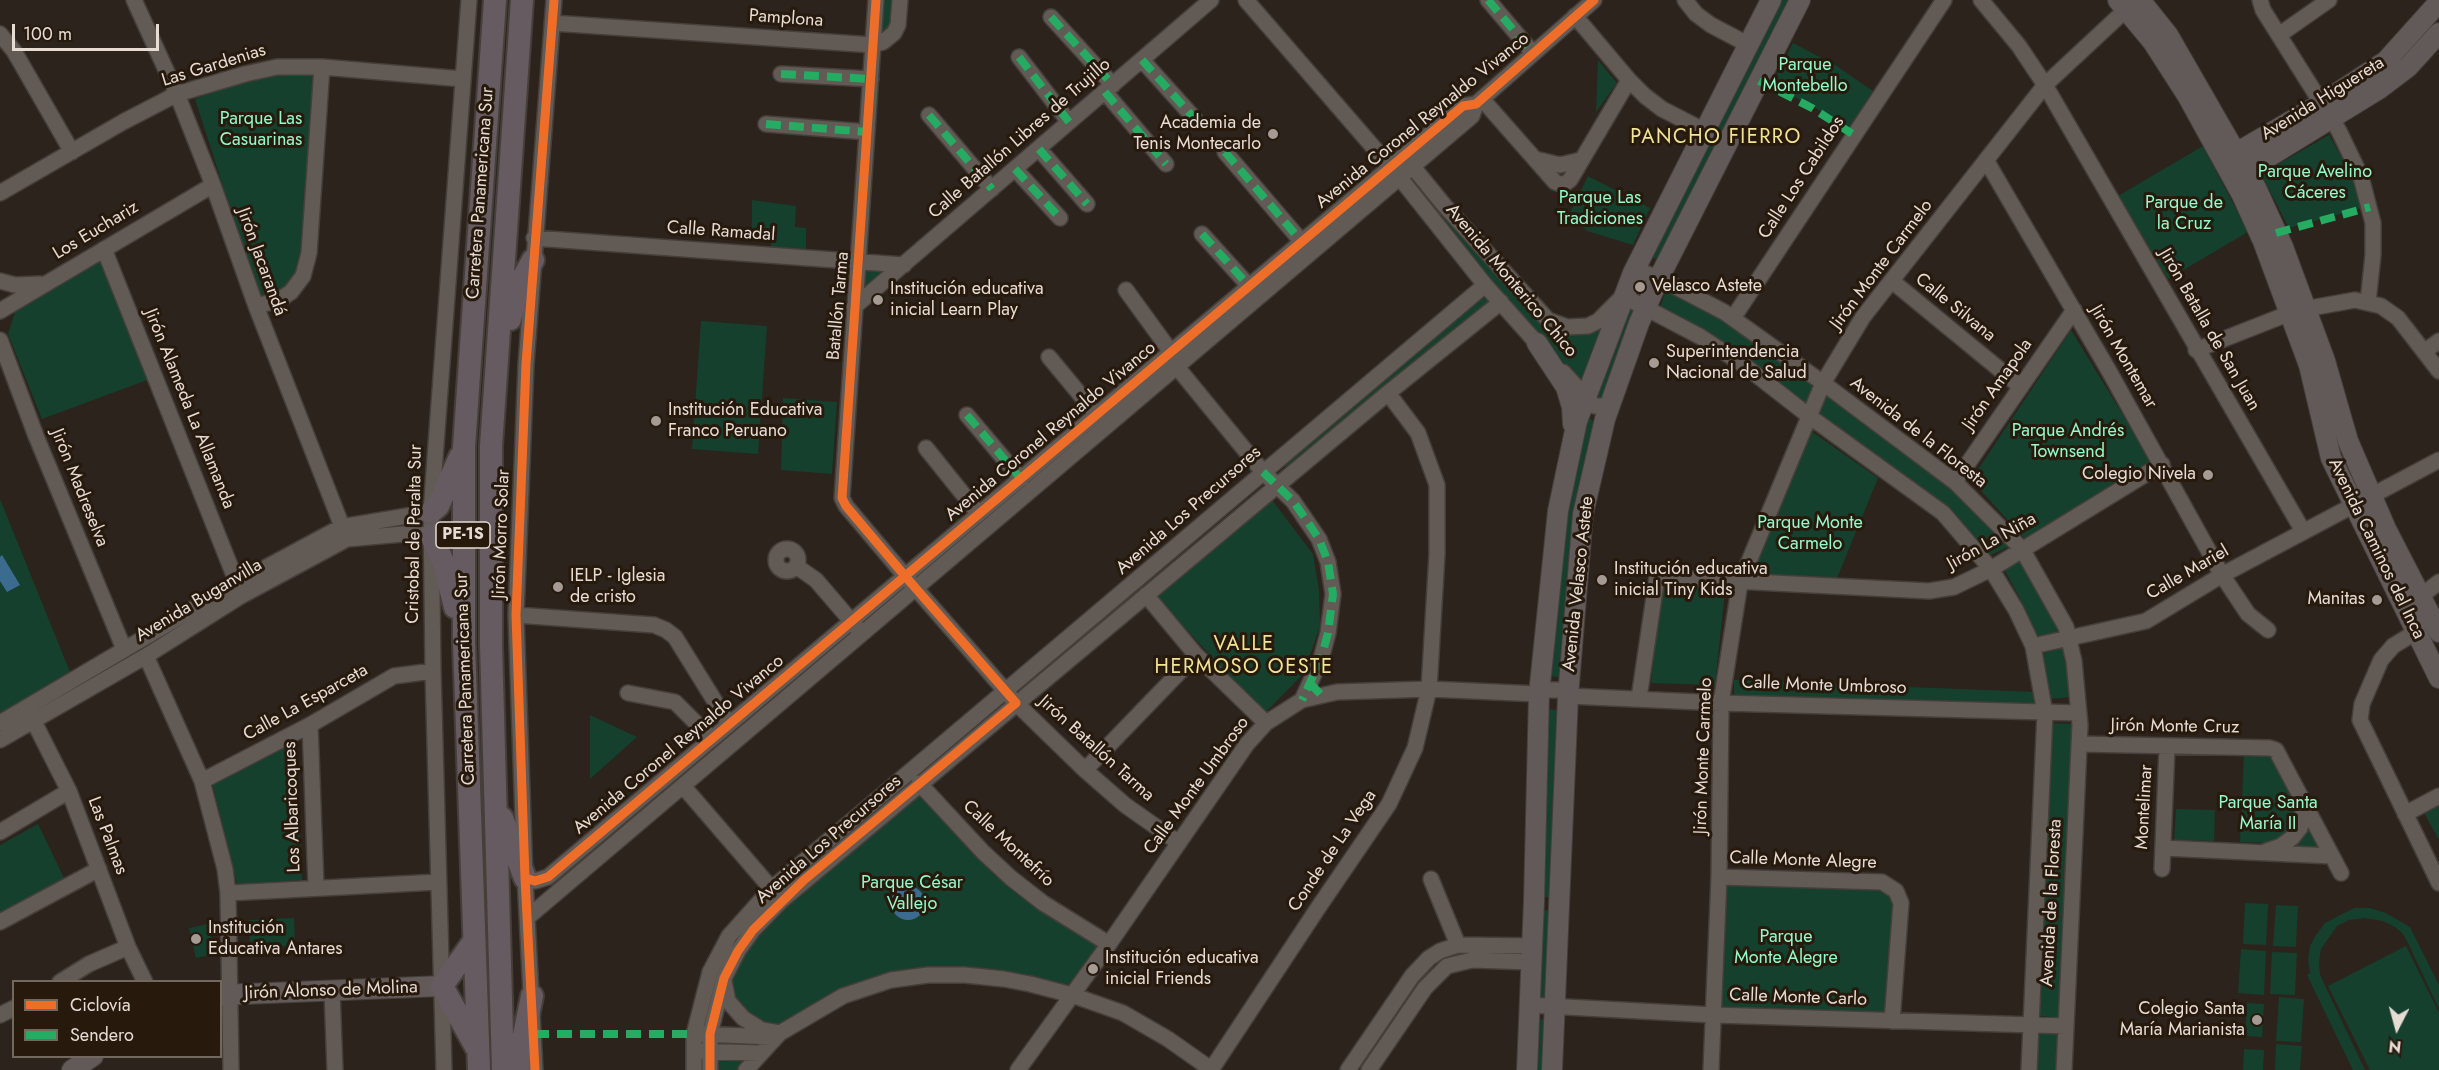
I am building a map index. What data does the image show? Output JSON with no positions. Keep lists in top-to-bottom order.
{
  "streets": {
    "highway": ["Carretera Panamericana Sur", "PE-1S"],
    "main road": [
      "Avenida Higuereta",
      "Avenida Caminos del Inca",
      "Avenida Velasco Astete",
      "Jirón Alonso de Molina"
    ],
    "street": [
      "Pamplona",
      "Las Gardenias",
      "Avenida Coronel Reynaldo Vivanco",
      "Calle Batallón Libres de Trujillo",
      "Calle Los Cabildos",
      "Los Euchariz",
      "Calle Ramadal",
      "Jirón Jacarandá",
      "Jirón Monte Carmelo",
      "Avenida Monterico Chico",
      "Batallón Tarma",
      "Calle Silvana",
      "Jirón Batalla de San Juan",
      "Jirón Montemar",
      "Jirón Amapola",
      "Jirón Alameda La Allamanda",
      "Avenida de la Floresta",
      "Jirón Madreselva",
      "Avenida Los Precursores",
      "Cristobal de Peralta Sur",
      "Jirón Morro Solar",
      "Jirón La Niña",
      "Calle Mariel",
      "Avenida Buganvilla",
      "Calle Monte Umbroso",
      "Calle La Esparceta",
      "Jirón Monte Cruz",
      "Jirón Batallón Tarma",
      "Los Albaricoques",
      "Montelimar",
      "Las Palmas",
      "Calle Montefrío",
      "Conde de La Vega",
      "Calle Monte Alegre",
      "Calle Monte Carlo"
    ]
  },
  "crossings": [
    ["Pamplona", "Batallón Tarma"],
    ["Pamplona", "Jirón Morro Solar"],
    ["Las Gardenias", "Jirón Jacarandá"],
    ["Las Gardenias", "Cristobal de Peralta Sur"],
    ["Avenida Higuereta", "Avenida Caminos del Inca"],
    ["Avenida Coronel Reynaldo Vivanco", "Avenida Monterico Chico"],
    ["Avenida Coronel Reynaldo Vivanco", "Batallón Tarma"],
    ["Avenida Coronel Reynaldo Vivanco", "Jirón Morro Solar"],
    ["Avenida Coronel Reynaldo Vivanco", "Jirón Batallón Tarma"],
    ["Calle Batallón Libres de Trujillo", "Calle Ramadal"],
    ["Calle Batallón Libres de Trujillo", "Batallón Tarma"],
    ["Calle Los Cabildos", "Avenida de la Floresta"],
    ["Los Euchariz", "Jirón Jacarandá"],
    ["Los Euchariz", "Jirón Alameda La Allamanda"],
    ["Calle Ramadal", "Batallón Tarma"],
    ["Calle Ramadal", "Jirón Morro Solar"],
    ["Jirón Jacarandá", "Avenida Buganvilla"],
    ["Jirón Monte Carmelo", "Calle Silvana"],
    ["Jirón Monte Carmelo", "Jirón Batalla de San Juan"],
    ["Jirón Monte Carmelo", "Jirón Montemar"],
    ["Jirón Monte Carmelo", "Avenida de la Floresta"],
    ["Jirón Monte Carmelo", "Jirón La Niña"],
    ["Jirón Monte Carmelo", "Avenida Caminos del Inca"],
    ["Jirón Monte Carmelo", "Calle Monte Umbroso"],
    ["Jirón Monte Carmelo", "Calle Monte Alegre"],
    ["Jirón Monte Carmelo", "Calle Monte Carlo"],
    ["Avenida Monterico Chico", "Avenida de la Floresta"],
    ["Avenida Monterico Chico", "Avenida Los Precursores"],
    ["Avenida Monterico Chico", "Avenida Velasco Astete"],
    ["Batallón Tarma", "Jirón Batallón Tarma"],
    ["Calle Silvana", "Jirón Amapola"],
    ["Jirón Batalla de San Juan", "Calle Mariel"],
    ["Jirón Montemar", "Jirón Amapola"],
    ["Jirón Montemar", "Jirón La Niña"],
    ["Jirón Montemar", "Calle Mariel"],
    ["Jirón Amapola", "Avenida de la Floresta"],
    ["Jirón Alameda La Allamanda", "Avenida Buganvilla"],
    ["Avenida de la Floresta", "Jirón La Niña"],
    ["Avenida de la Floresta", "Calle Mariel"],
    ["Avenida de la Floresta", "Avenida Velasco Astete"],
    ["Avenida de la Floresta", "Calle Monte Umbroso"],
    ["Avenida de la Floresta", "Jirón Monte Cruz"],
    ["Avenida de la Floresta", "Calle Monte Carlo"],
    ["Jirón Madreselva", "Avenida Buganvilla"],
    ["Avenida Los Precursores", "Jirón Batallón Tarma"],
    ["Avenida Los Precursores", "Calle Montefrío"],
    ["Avenida Los Precursores", "Conde de La Vega"],
    ["Cristobal de Peralta Sur", "Avenida Buganvilla"],
    ["Cristobal de Peralta Sur", "Calle La Esparceta"],
    ["Cristobal de Peralta Sur", "Jirón Alonso de Molina"],
    ["Jirón La Niña", "Calle Monte Umbroso"],
    ["Avenida Caminos del Inca", "Calle Mariel"],
    ["Avenida Velasco Astete", "Calle Monte Umbroso"],
    ["Avenida Velasco Astete", "Calle Monte Carlo"],
    ["Avenida Buganvilla", "Las Palmas"],
    ["Calle Monte Umbroso", "Jirón Batallón Tarma"],
    ["Calle Monte Umbroso", "Calle Montefrío"],
    ["Calle Monte Umbroso", "Conde de La Vega"],
    ["Calle La Esparceta", "Los Albaricoques"],
    ["Jirón Monte Cruz", "Montelimar"],
    ["Calle Monte Alegre", "Calle Monte Carlo"]
  ],
  "districts": ["PANCHO FIERRO", "VALLE HERMOSO OESTE"],
  "parks": [
    "Parque Montebello",
    "Parque Las Casuarinas",
    "Parque Avelino Cáceres",
    "Parque Las Tradiciones",
    "Parque de la Cruz",
    "Parque Andrés Townsend",
    "Parque Monte Carmelo",
    "Parque Santa María II",
    "Parque César Vallejo",
    "Parque Monte Alegre"
  ],
  "places": [
    "Academia de Tenis Montecarlo",
    "Velasco Astete",
    "Institución educativa inicial Learn Play",
    "Superintendencia Nacional de Salud",
    "Institución Educativa Franco Peruano",
    "Colegio Nivela",
    "Institución educativa inicial Tiny Kids",
    "IELP - Iglesia de cristo",
    "Manitas",
    "Institución Educativa Antares",
    "Institución educativa inicial Friends",
    "Colegio Santa María Marianista"
  ],
  "legend": ["Ciclovía", "Sendero"],
  "scale_bar": "100 m",
  "north": "bottom"
}
